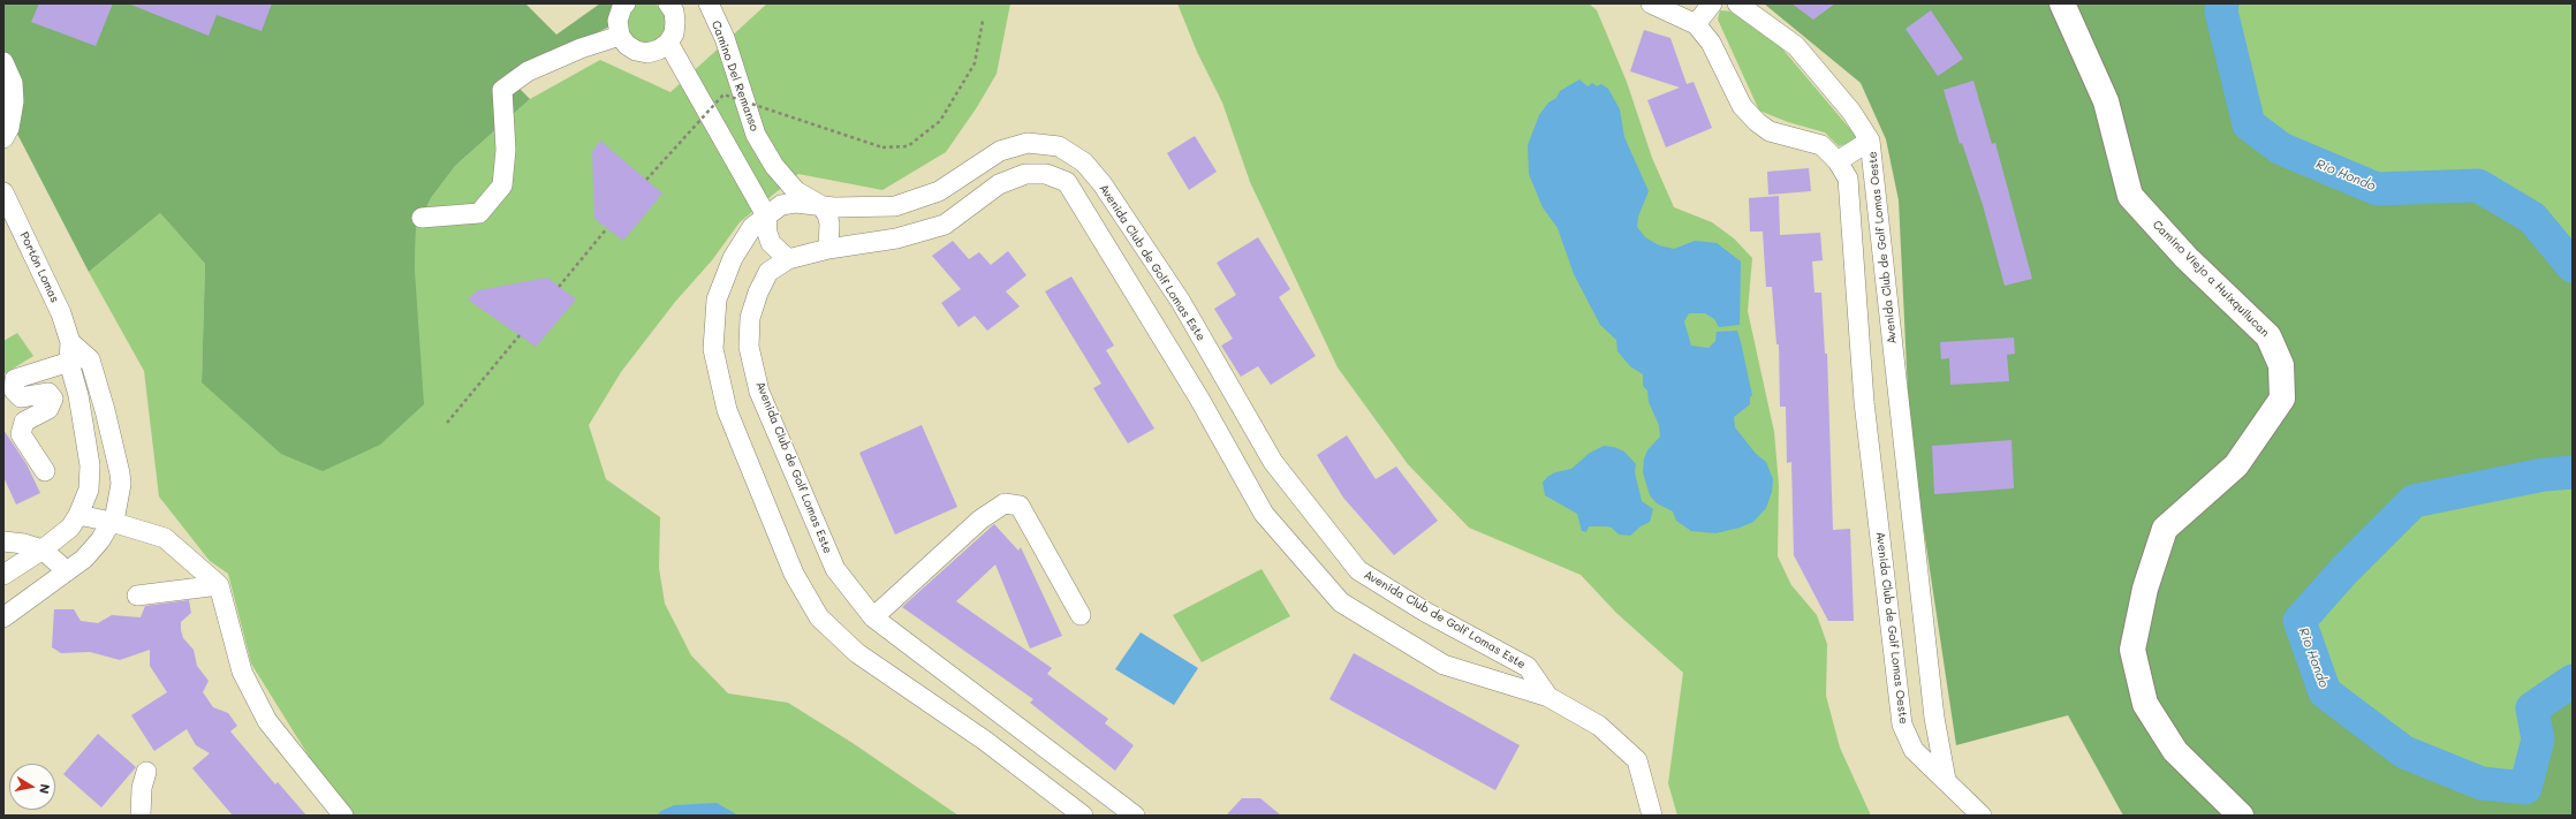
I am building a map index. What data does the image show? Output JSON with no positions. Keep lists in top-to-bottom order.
{
  "streets": {
    "main road": ["Camino Viejo a Huixquilucan"],
    "street": [
      "Camino Del Remanso",
      "Avenida Club de Golf Lomas Oeste",
      "Avenida Club de Golf Lomas Este",
      "Portón Lomas"
    ]
  },
  "crossings": [
    ["Camino Del Remanso", "Avenida Club de Golf Lomas Este"]
  ],
  "water": ["Rio Hondo"],
  "north": "right"
}
